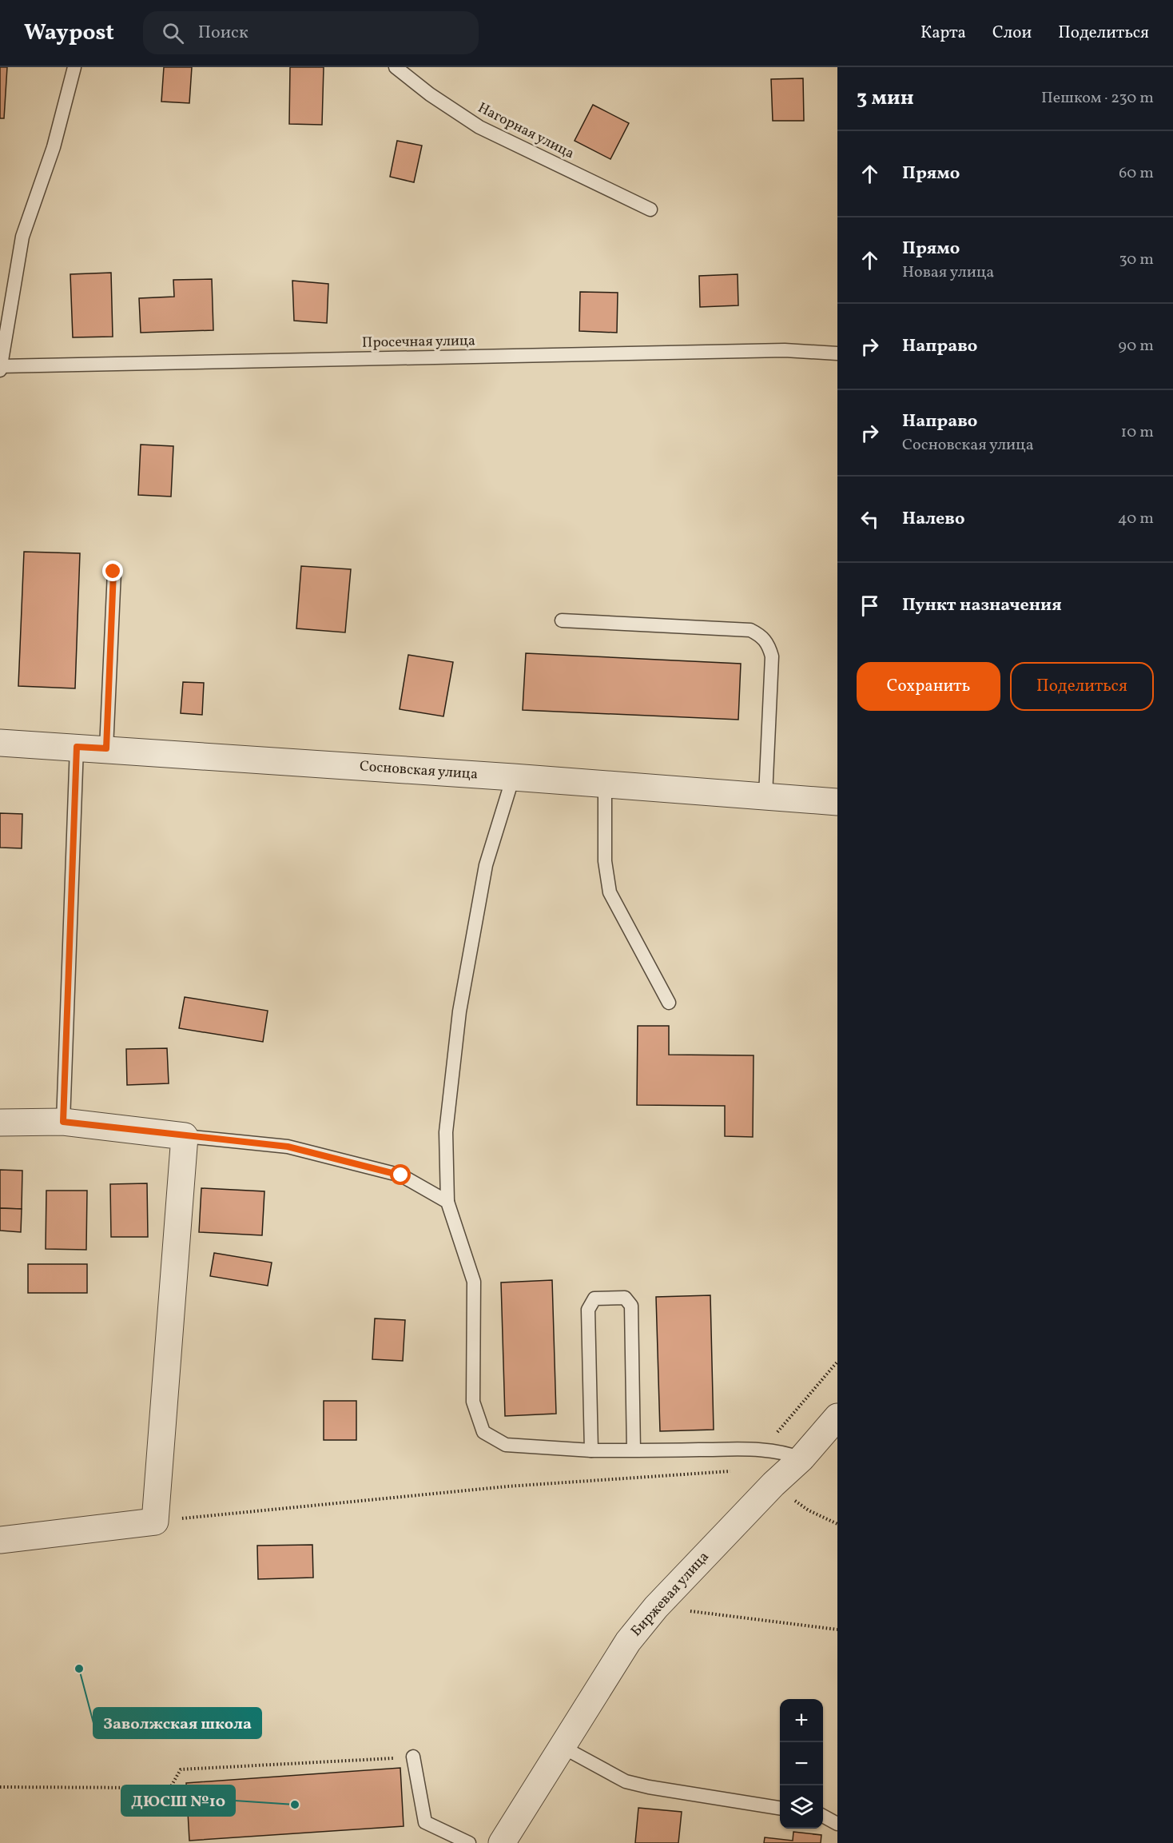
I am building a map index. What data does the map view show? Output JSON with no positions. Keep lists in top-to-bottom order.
{
  "streets": {
    "street": ["Сосновская улица", "Биржевая улица"],
    "lane": ["Нагорная улица", "Просечная улица"]
  },
  "places": ["Заволжская школа", "ДЮСШ №10"],
  "page": {
    "header": "Waypost",
    "search": "Поиск",
    "nav": ["Карта", "Слои", "Поделиться"],
    "heading": ["3 мин", "Пешком · 230 m"],
    "list": [
      ["Прямо", "60 m"],
      ["Прямо", "Новая улица", "30 m"],
      ["Направо", "90 m"],
      ["Направо", "Сосновская улица", "10 m"],
      ["Налево", "40 m"],
      "Пункт назначения"
    ],
    "buttons": ["Сохранить", "Поделиться"],
    "map_buttons": ["+", "−"]
  }
}
